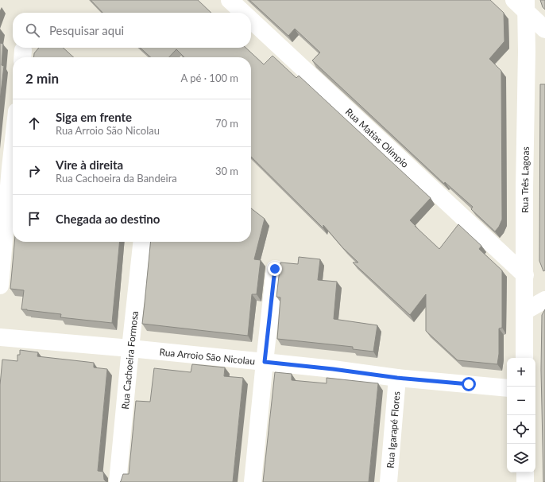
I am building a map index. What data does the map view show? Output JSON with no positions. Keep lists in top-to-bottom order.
{
  "streets": {
    "street": [
      "Rua Matias Olímpio",
      "Rua Três Lagoas",
      "Rua Arroio São Nicolau",
      "Rua Cachoeira Formosa",
      "Rua Igarapé Flores"
    ]
  },
  "crossings": [
    ["Rua Matias Olímpio", "Rua Três Lagoas"],
    ["Rua Arroio São Nicolau", "Rua Cachoeira Formosa"],
    ["Rua Arroio São Nicolau", "Rua Igarapé Flores"]
  ],
  "page": {
    "search": "Pesquisar aqui",
    "heading": ["2 min", "A pé · 100 m"],
    "list": [
      ["Siga em frente", "Rua Arroio São Nicolau", "70 m"],
      ["Vire à direita", "Rua Cachoeira da Bandeira", "30 m"],
      "Chegada ao destino"
    ],
    "map_buttons": ["+", "−"]
  }
}
